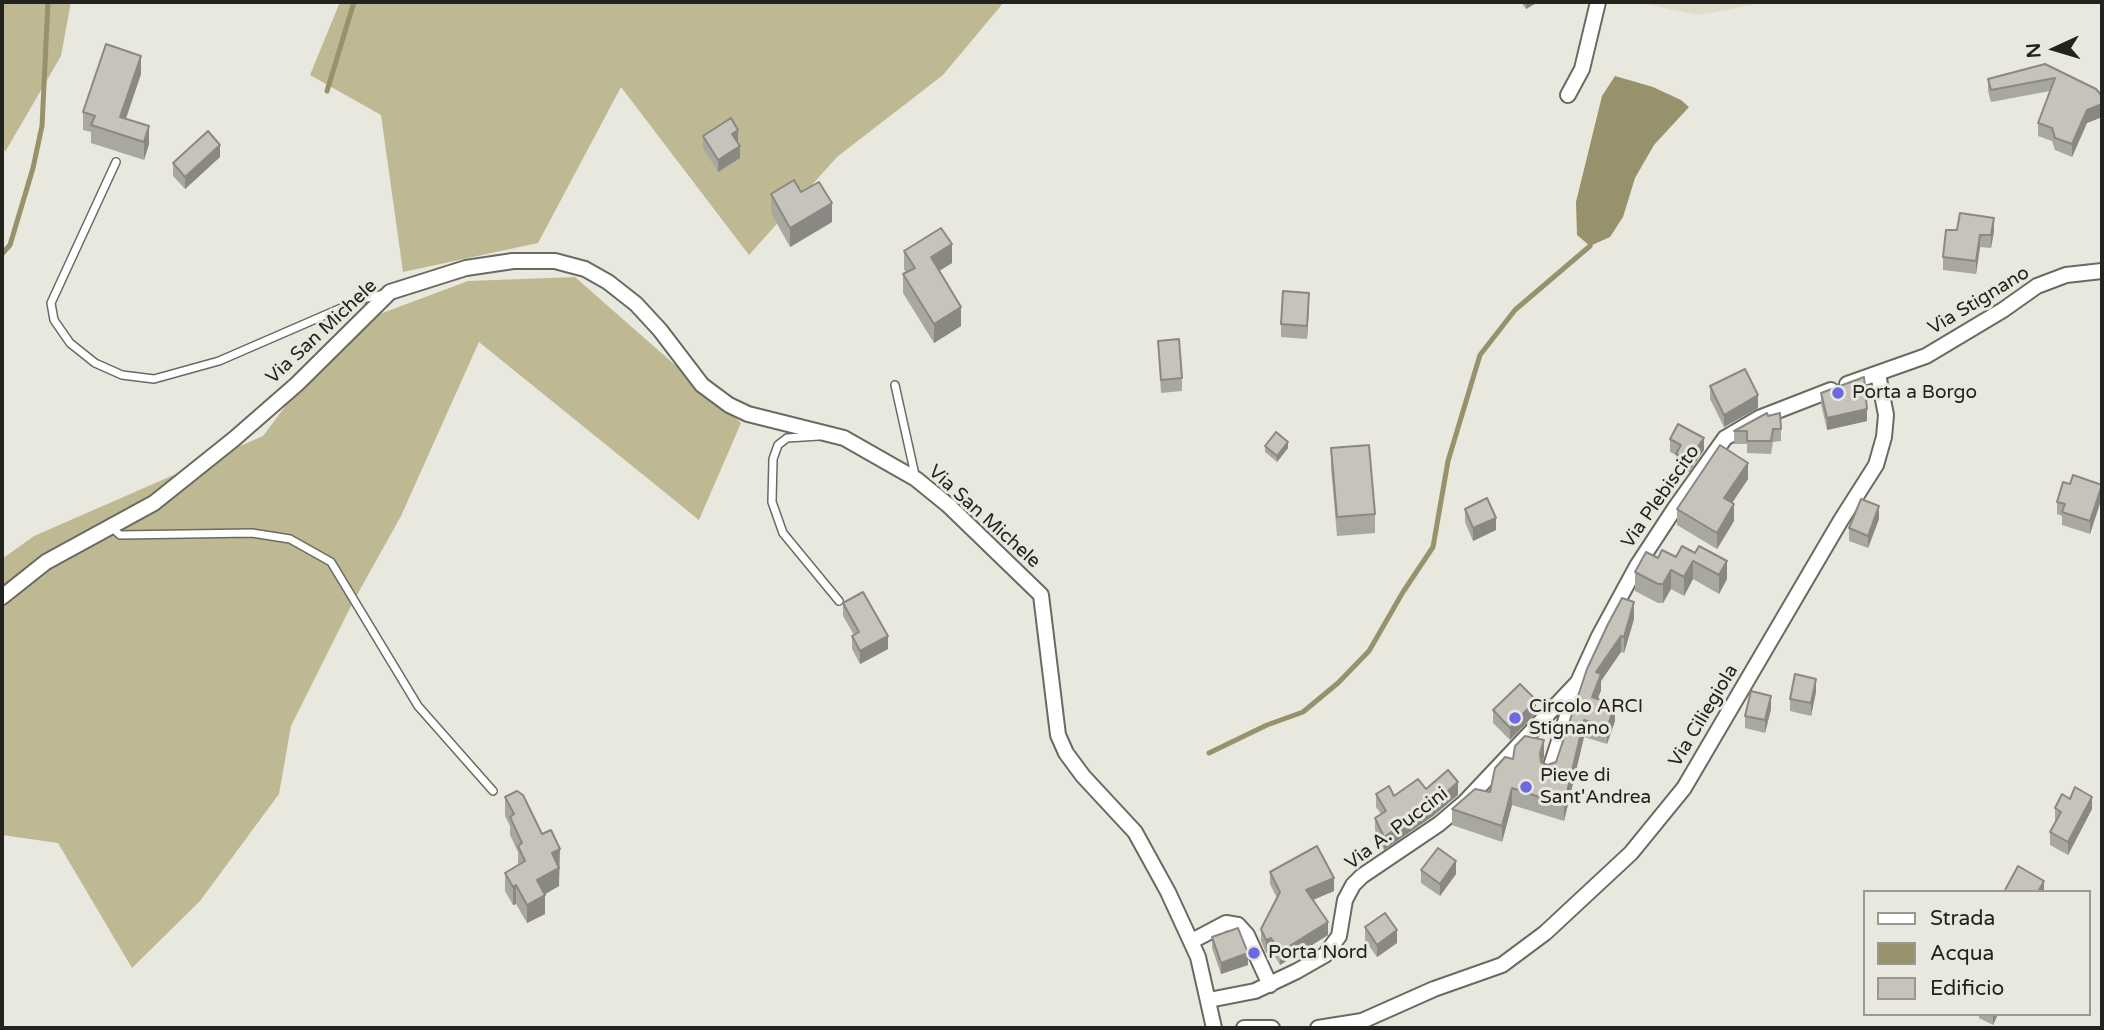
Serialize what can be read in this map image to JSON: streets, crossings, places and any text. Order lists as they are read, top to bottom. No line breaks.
{"streets":{"street":["Via Stignano","Via San Michele","Via Plebiscito","Via Ciliegiola","Via A. Puccini"]},"crossings":[["Via Stignano","Via Plebiscito"],["Via Stignano","Via Ciliegiola"],["Via San Michele","Via A. Puccini"],["Via Plebiscito","Via Ciliegiola"],["Via Plebiscito","Via A. Puccini"]],"places":["Porta a Borgo","Circolo ARCI Stignano","Pieve di Sant'Andrea","Porta Nord"],"legend":["Strada","Acqua","Edificio"],"north":"left"}
